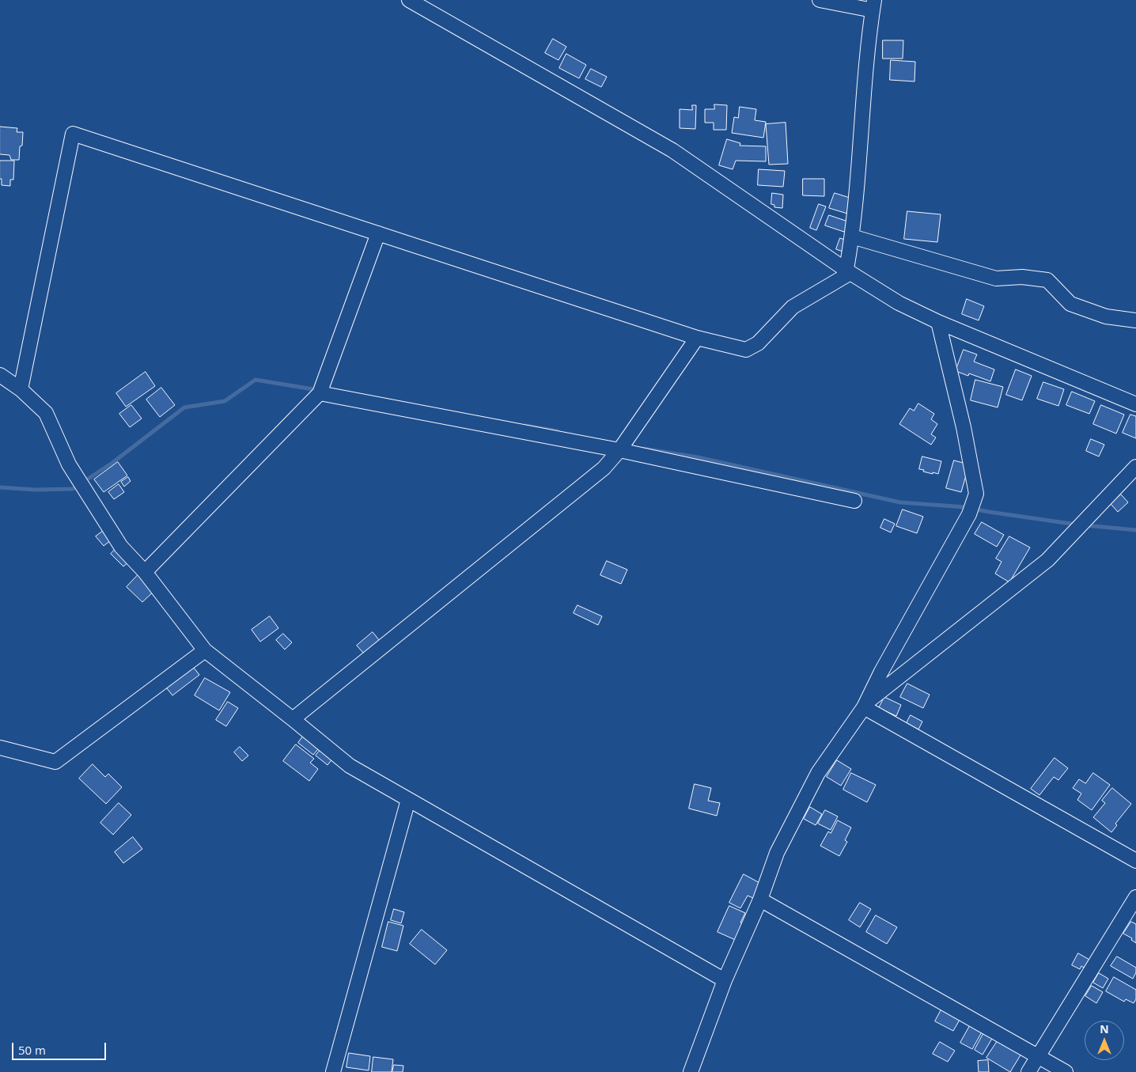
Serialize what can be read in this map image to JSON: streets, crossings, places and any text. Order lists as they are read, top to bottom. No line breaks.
{"scale_bar":"50 m","north":"top"}
